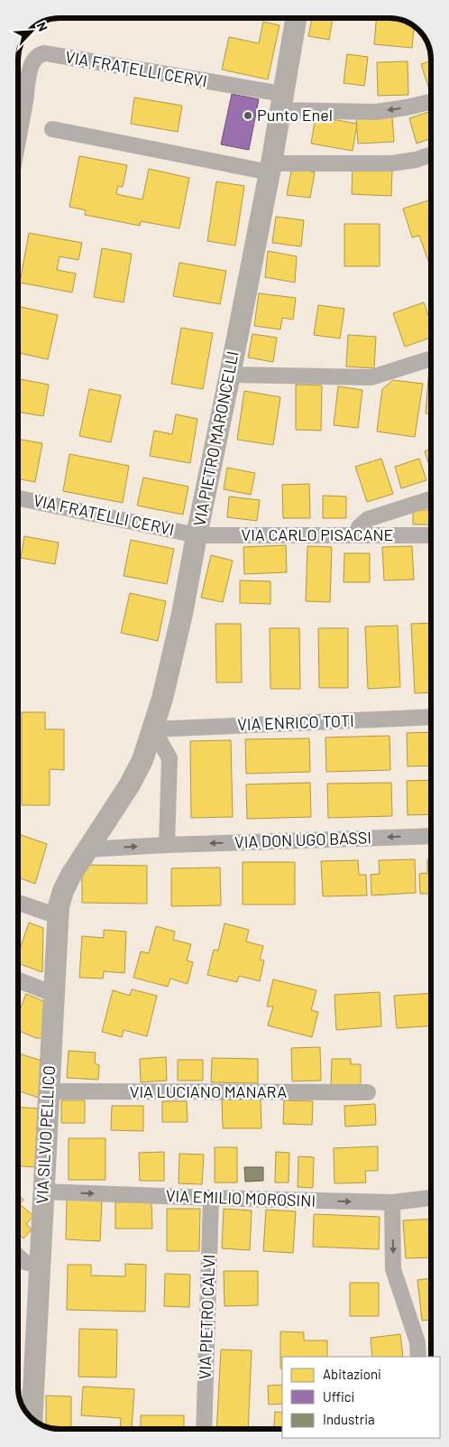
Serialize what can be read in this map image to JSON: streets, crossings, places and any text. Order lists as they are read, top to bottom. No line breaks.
{"streets":{"street":["VIA FRATELLI CERVI","VIA PIETRO MARONCELLI","VIA CARLO PISACANE","VIA ENRICO TOTI","VIA DON UGO BASSI","VIA LUCIANO MANARA","VIA SILVIO PELLICO","VIA EMILIO MOROSINI","VIA PIETRO CALVI"]},"crossings":[["VIA FRATELLI CERVI","VIA PIETRO MARONCELLI"],["VIA FRATELLI CERVI","VIA CARLO PISACANE"],["VIA PIETRO MARONCELLI","VIA CARLO PISACANE"],["VIA PIETRO MARONCELLI","VIA ENRICO TOTI"],["VIA PIETRO MARONCELLI","VIA DON UGO BASSI"],["VIA PIETRO MARONCELLI","VIA SILVIO PELLICO"],["VIA DON UGO BASSI","VIA SILVIO PELLICO"],["VIA LUCIANO MANARA","VIA SILVIO PELLICO"],["VIA SILVIO PELLICO","VIA EMILIO MOROSINI"],["VIA EMILIO MOROSINI","VIA PIETRO CALVI"]],"one_way":["VIA EMILIO MOROSINI"],"places":["Punto Enel"],"legend":["Abitazioni","Uffici","Industria"],"north":"top right"}
